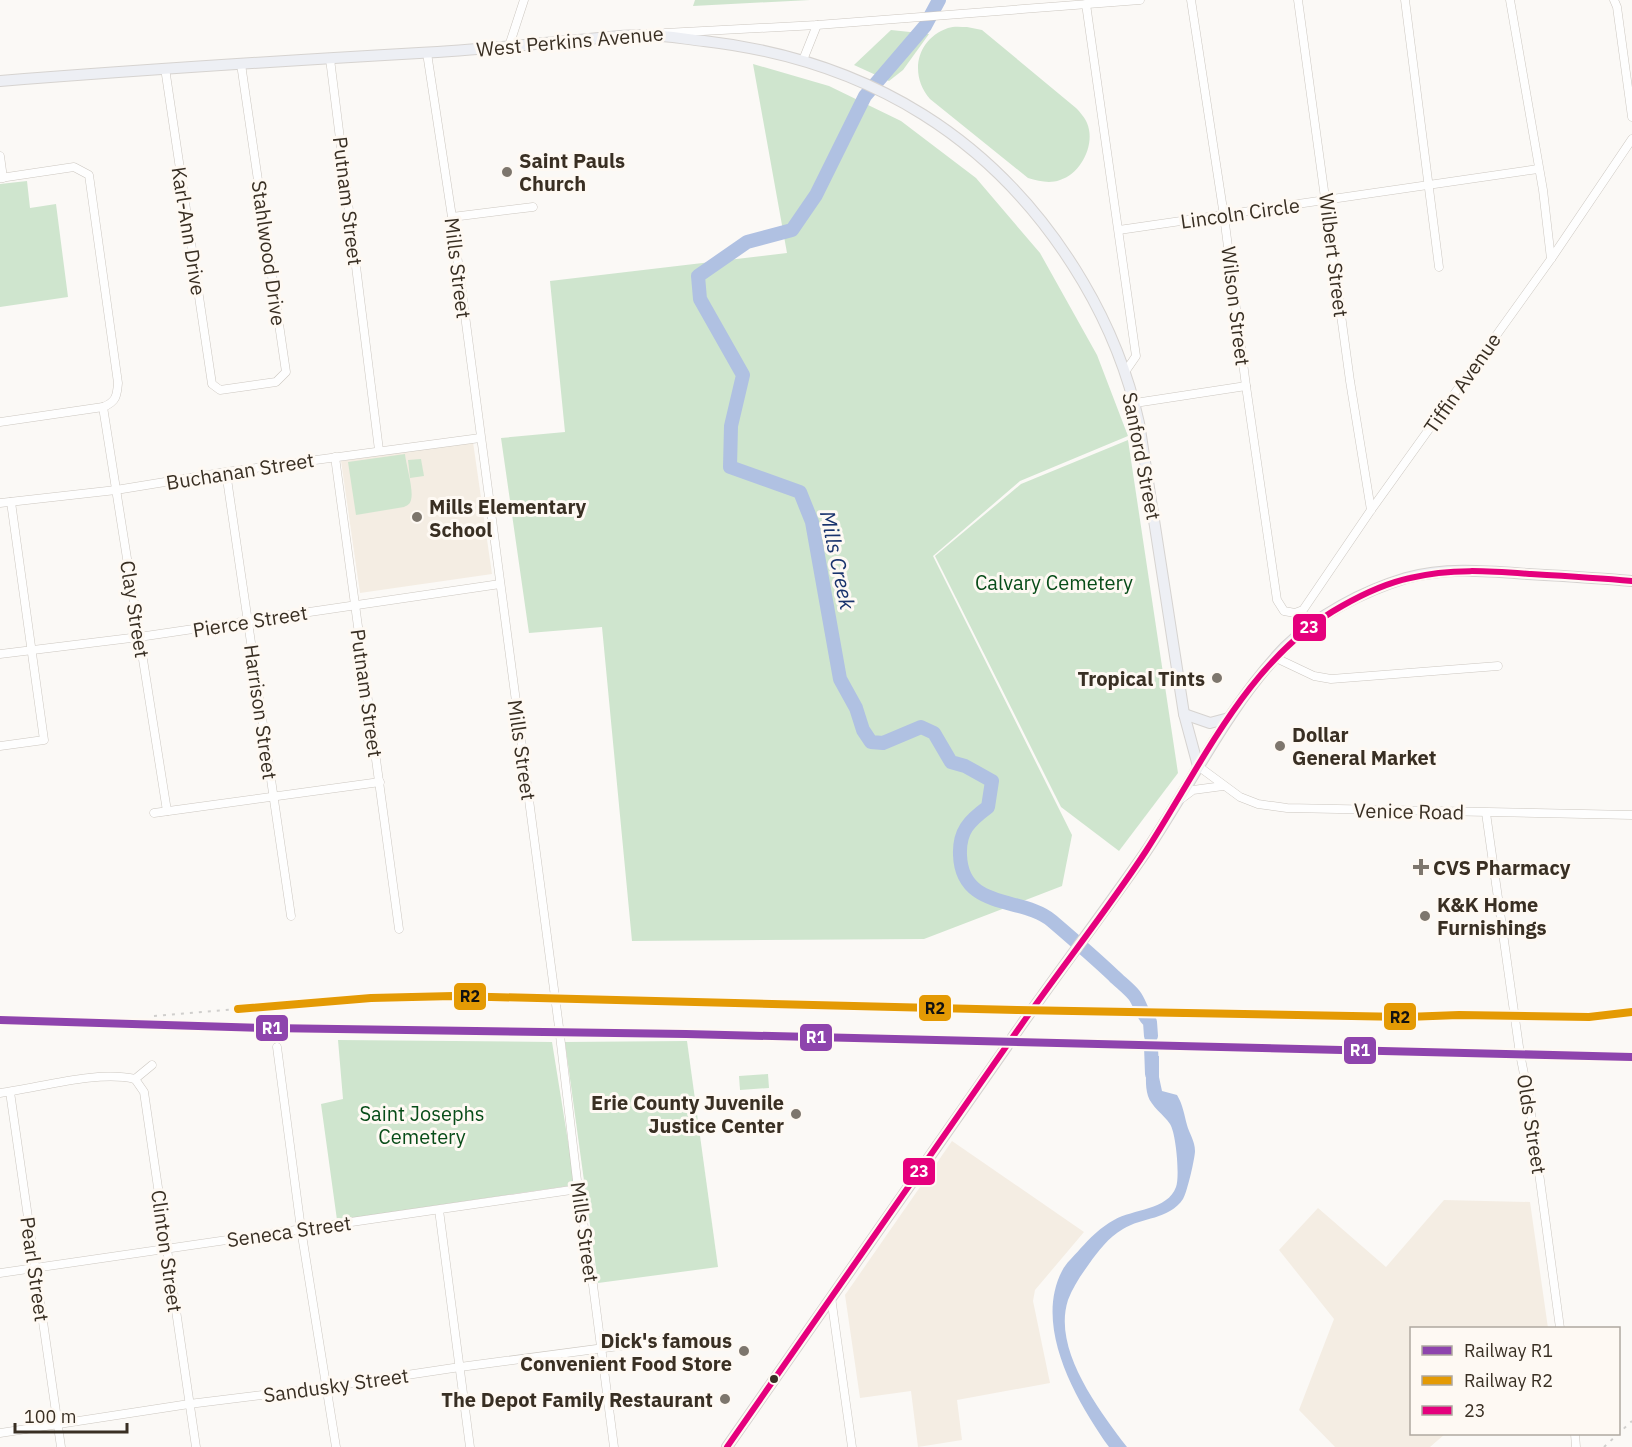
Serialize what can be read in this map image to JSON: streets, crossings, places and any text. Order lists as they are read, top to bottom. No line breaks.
{"streets":{"main road":["West Perkins Avenue","Sanford Street"],"street":["Putnam Street","Lincoln Circle","Karl-Ann Drive","Stahlwood Drive","Wilbert Street","Mills Street","Wilson Street","Tiffin Avenue","Buchanan Street","Clay Street","Pierce Street","Harrison Street","Venice Road","Olds Street","Seneca Street","Clinton Street","Pearl Street","Sandusky Street"]},"crossings":[["West Perkins Avenue","Putnam Street"],["West Perkins Avenue","Karl-Ann Drive"],["West Perkins Avenue","Stahlwood Drive"],["West Perkins Avenue","Mills Street"],["West Perkins Avenue","Sanford Street"],["Putnam Street","Buchanan Street"],["Putnam Street","Pierce Street"],["Lincoln Circle","Wilbert Street"],["Lincoln Circle","Wilson Street"],["Lincoln Circle","Sanford Street"],["Karl-Ann Drive","Stahlwood Drive"],["Wilbert Street","Tiffin Avenue"],["Mills Street","Buchanan Street"],["Mills Street","Pierce Street"],["Mills Street","Seneca Street"],["Mills Street","Sandusky Street"],["Wilson Street","Tiffin Avenue"],["Sanford Street","Venice Road"],["Buchanan Street","Clay Street"],["Buchanan Street","Harrison Street"],["Clay Street","Pierce Street"],["Pierce Street","Harrison Street"],["Venice Road","Olds Street"],["Seneca Street","Clinton Street"],["Seneca Street","Pearl Street"],["Clinton Street","Sandusky Street"],["Pearl Street","Sandusky Street"]],"water":["Mills Creek"],"parks":["Calvary Cemetery","Saint Josephs Cemetery"],"places":{"other":["Saint Pauls Church","Mills Elementary School","Tropical Tints","Dollar General Market","K&K Home Furnishings","Erie County Juvenile Justice Center","Dick's famous Convenient Food Store","The Depot Family Restaurant"],"health":["CVS Pharmacy"]},"lines":["transit line 23","rail line R2","rail line R1"],"legend":["Railway R1","Railway R2","23"],"scale_bar":"100 m"}
